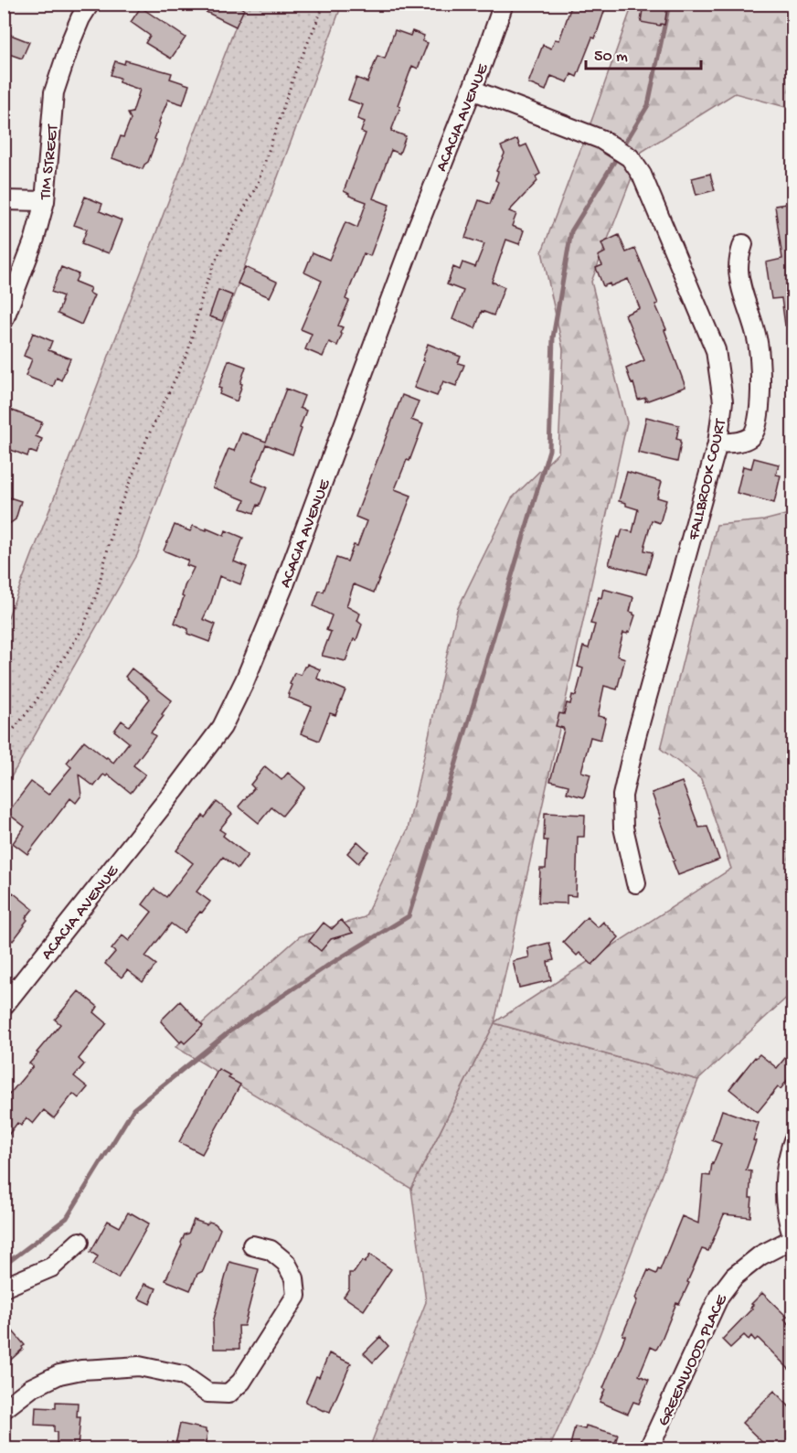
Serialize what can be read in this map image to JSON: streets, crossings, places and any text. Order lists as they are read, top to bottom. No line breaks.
{"streets":{"street":["ACACIA AVENUE","TIM STREET","FALLBROOK COURT","GREENWOOD PLACE"]},"crossings":[["ACACIA AVENUE","FALLBROOK COURT"]],"scale_bar":"50 m"}
